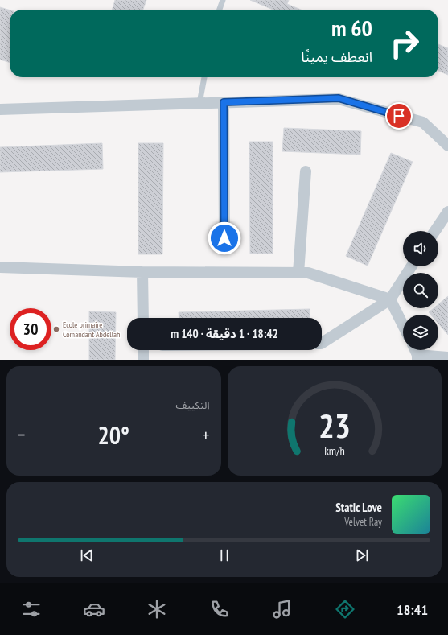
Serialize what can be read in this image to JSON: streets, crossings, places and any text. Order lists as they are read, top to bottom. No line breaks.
{"places":["Ecole primaire Comandant Abdellah"],"page":{"turn":["60 m","انعطف يمينًا"],"limit":"30","trip":"18:42 · 1 دقيقة · 140 m","tile":"التكييف","heat":["−","20°","+"],"song":["Static Love","Velvet Ray"],"tabs":"18:41","gauge":["23","km/h"]}}
